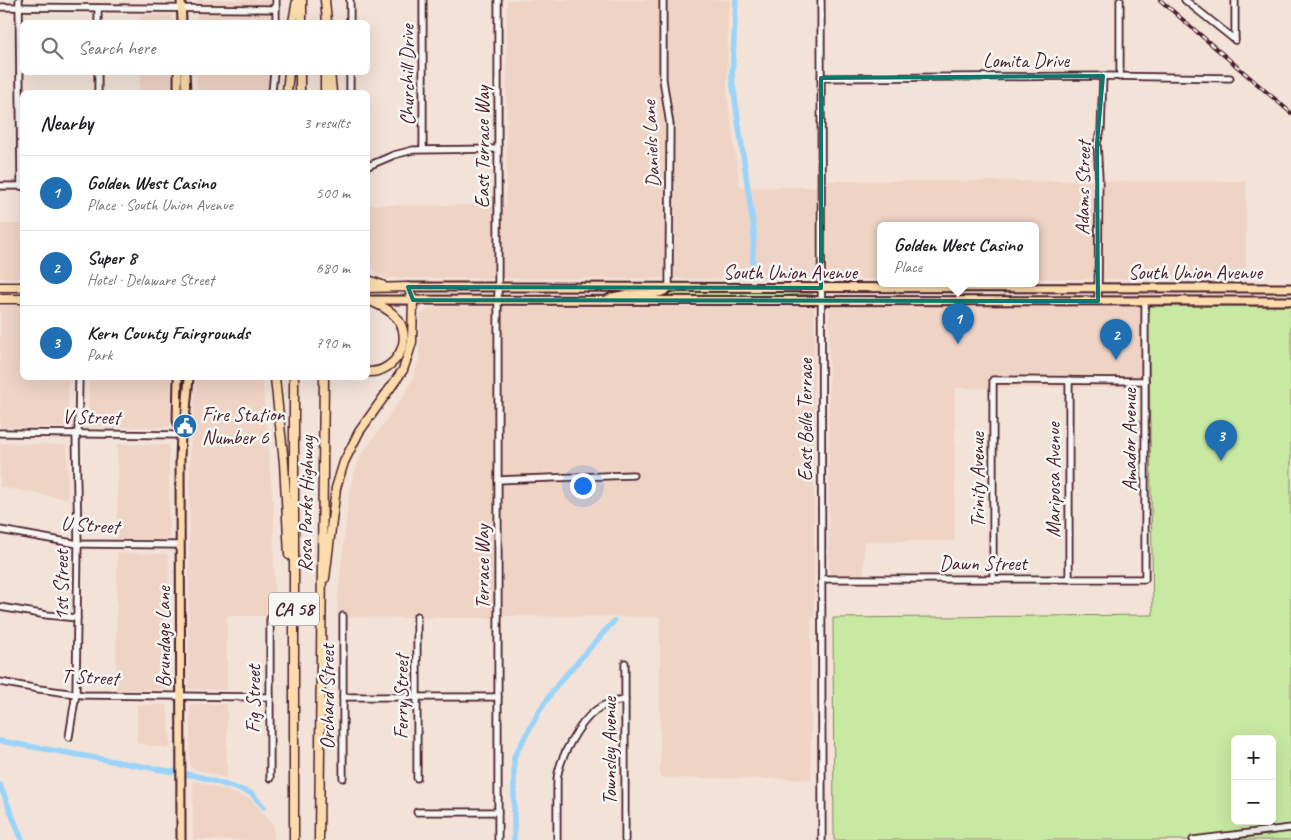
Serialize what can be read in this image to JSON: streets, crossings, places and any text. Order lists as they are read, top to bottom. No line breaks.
{"streets":{"highway":["Rosa Parks Highway","CA 58"],"main road":["South Union Avenue","Brundage Lane"],"street":["Lomita Drive","Churchill Drive","Daniels Lane","East Terrace Way","Adams Street","V Street","East Belle Terrace","Amador Avenue","Trinity Avenue","Mariposa Avenue","U Street","Dawn Street","Terrace Way","1st Street","T Street","Orchard Street","Ferry Street","Fig Street","Townsley Avenue"]},"crossings":[["Lomita Drive","Adams Street"],["Lomita Drive","East Belle Terrace"],["Daniels Lane","South Union Avenue"],["East Terrace Way","South Union Avenue"],["East Terrace Way","Terrace Way"],["Adams Street","South Union Avenue"],["South Union Avenue","East Belle Terrace"],["South Union Avenue","Amador Avenue"],["South Union Avenue","Terrace Way"],["V Street","1st Street"],["V Street","Brundage Lane"],["East Belle Terrace","Dawn Street"],["Amador Avenue","Dawn Street"],["Trinity Avenue","Mariposa Avenue"],["Trinity Avenue","Dawn Street"],["Mariposa Avenue","Dawn Street"],["U Street","1st Street"],["U Street","Brundage Lane"],["1st Street","T Street"],["Brundage Lane","T Street"],["T Street","Fig Street"]],"places":{"public building":["Fire Station Number 6"]},"page":{"search":"Search here","heading":["Nearby","3 results"],"list":[{"mark":"1","name":"Golden West Casino","note":"Place · South Union Avenue","value":"500 m"},{"mark":"2","name":"Super 8","note":"Hotel · Delaware Street","value":"680 m"},{"mark":"3","name":"Kern County Fairgrounds","note":"Park","value":"790 m"}],"popup":["Golden West Casino","Place"],"pins":["1","2","3"],"map_buttons":["+","−"]}}
